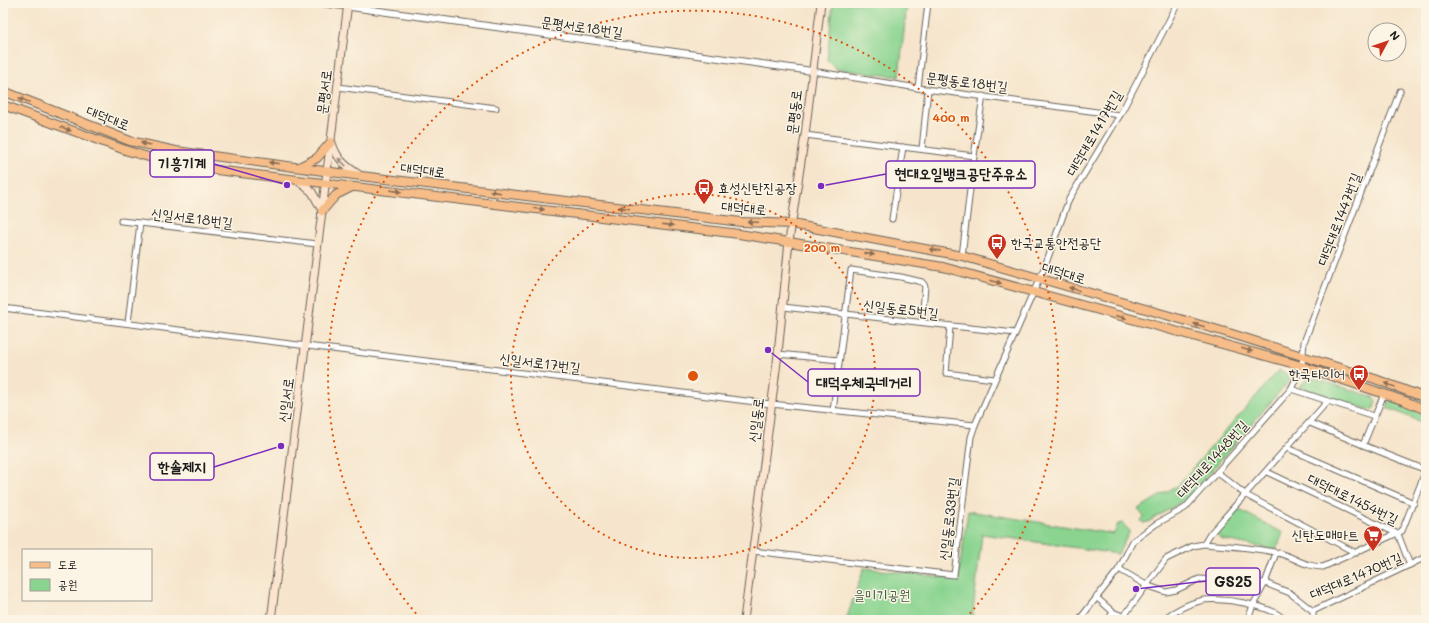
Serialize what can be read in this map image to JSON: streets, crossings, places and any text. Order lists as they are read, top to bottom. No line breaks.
{"streets":{"main road":["문평서로","문평동로","대덕대로","신일서로","신일동로"],"street":["문평서로18번길","문평동로18번길","대덕대로1417번길","신일서로18번길","대덕대로1447번길","신일동로5번길","신일서로17번길","대덕대로1448번길","대덕대로1454번길","신일동로33번길","대덕대로1470번길"]},"crossings":[["문평서로18번길","문평동로18번길"],["문평서로18번길","문평서로"],["문평서로18번길","문평동로"],["문평동로18번길","문평동로"],["문평동로18번길","대덕대로1417번길"],["문평서로","대덕대로"],["문평서로","신일서로"],["문평동로","대덕대로"],["문평동로","신일동로"],["대덕대로","대덕대로1417번길"],["대덕대로","대덕대로1447번길"],["대덕대로","신일서로"],["대덕대로","신일동로"],["대덕대로","대덕대로1448번길"],["대덕대로","신일동로33번길"],["대덕대로1417번길","신일동로33번길"],["신일서로18번길","신일서로"],["대덕대로1447번길","대덕대로1448번길"],["신일동로5번길","신일동로"],["신일동로5번길","신일동로33번길"],["신일서로17번길","신일서로"],["신일서로17번길","신일동로"],["신일서로17번길","신일동로33번길"],["신일동로","신일동로33번길"],["대덕대로1448번길","대덕대로1470번길"],["대덕대로1454번길","대덕대로1470번길"]],"parks":["을미기공원"],"places":{"other":["기흥기계","현대오일뱅크공단주유소","대덕우체국네거리","한솔제지","GS25"],"bus stop":["효성신탄진공장","한국교통안전공단","한국타이어"],"supermarket":["신탄도매마트"]},"legend":["도로","공원"],"north":"top right","rings":["400 m","200 m"]}
